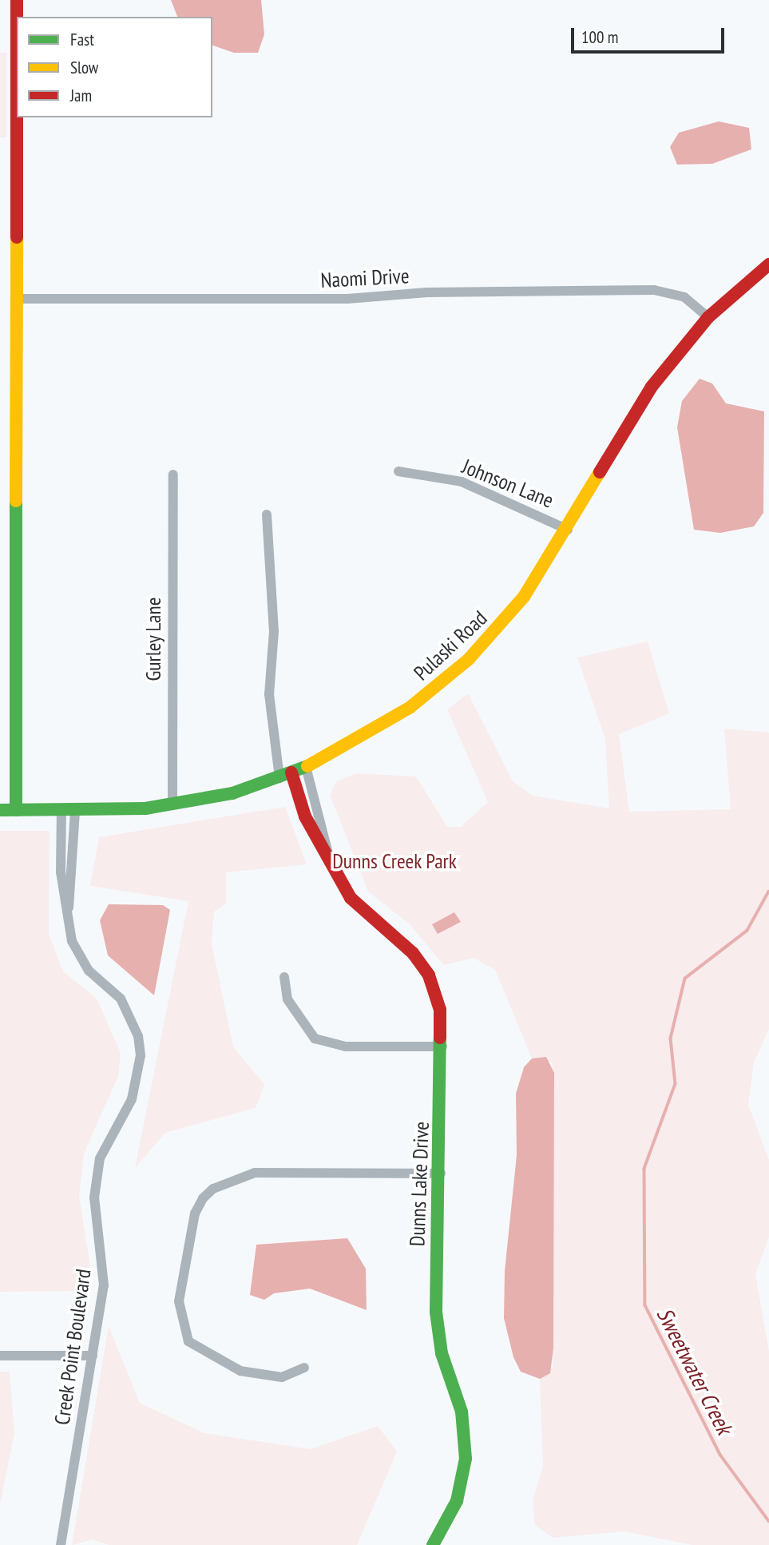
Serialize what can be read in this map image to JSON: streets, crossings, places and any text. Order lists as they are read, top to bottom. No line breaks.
{"streets":{"street":["Naomi Drive","Johnson Lane","Gurley Lane","Pulaski Road","Dunns Lake Drive","Creek Point Boulevard"]},"crossings":[["Naomi Drive","Pulaski Road"],["Johnson Lane","Pulaski Road"],["Gurley Lane","Pulaski Road"],["Pulaski Road","Dunns Lake Drive"],["Pulaski Road","Creek Point Boulevard"]],"water":["Sweetwater Creek"],"parks":["Dunns Creek Park"],"legend":["Fast","Slow","Jam"],"scale_bar":"100 m"}
